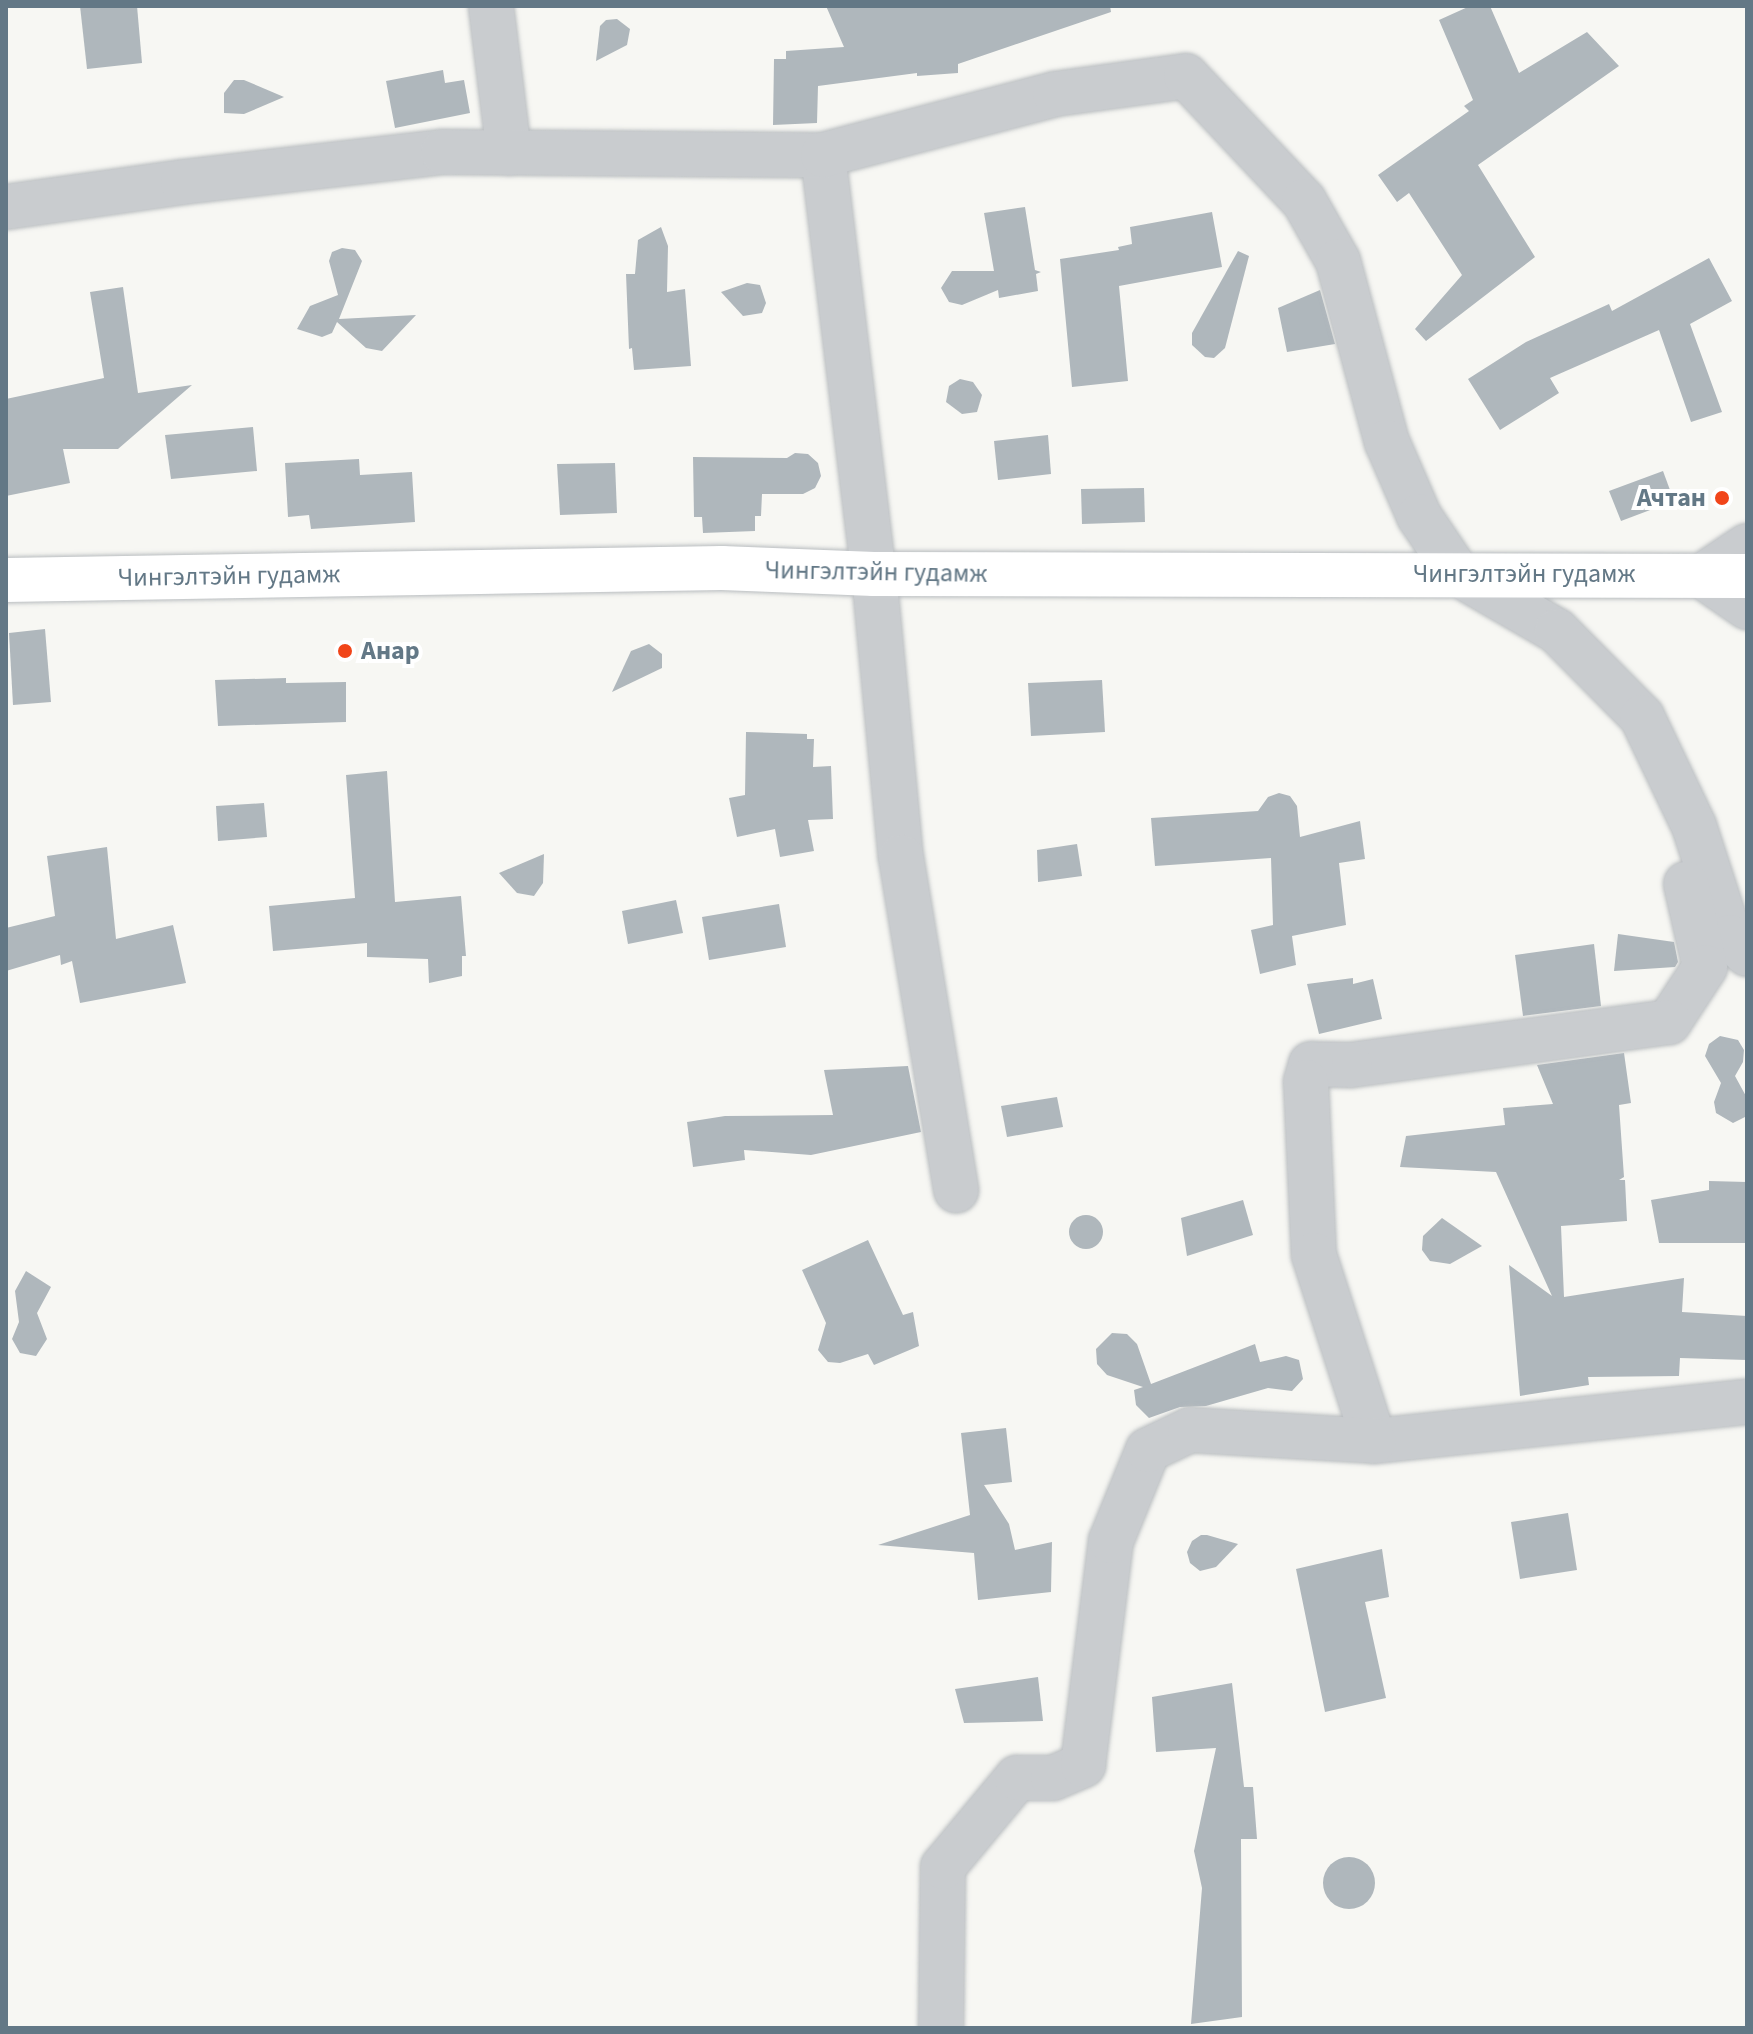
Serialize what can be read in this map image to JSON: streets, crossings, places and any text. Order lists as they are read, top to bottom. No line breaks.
{"streets":{"main road":["Чингэлтэйн гудамж"]},"places":["Ачтан","Анар"]}
